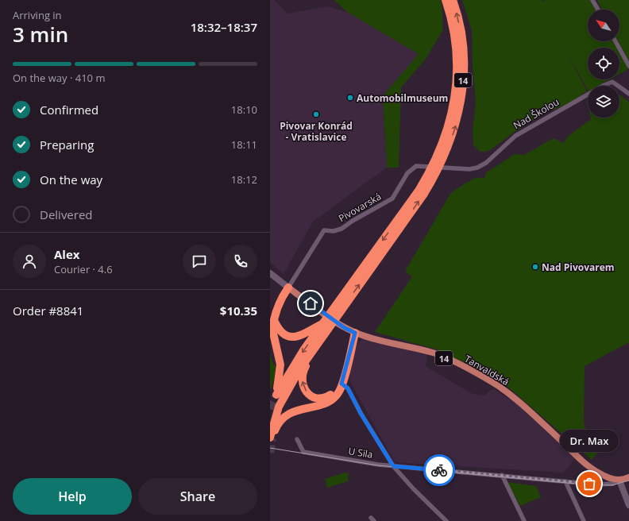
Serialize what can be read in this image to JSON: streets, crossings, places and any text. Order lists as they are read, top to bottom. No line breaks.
{"streets":{"highway":["14"],"main road":["Tanvaldská"],"street":["Nad Školou","Pivovarská","U Sila"]},"crossings":[["Nad Školou","Pivovarská"],["Pivovarská","Tanvaldská"],["Tanvaldská","U Sila"]],"places":["Automobilmuseum","Pivovar Konrád - Vratislavice","Nad Pivovarem","Dr. Max"],"north":"top left","page":{"heading":["3 min","Arriving in","18:32–18:37"],"panel":["Alex","Courier · 4.6","Order #8841","$10.35"],"bar":"On the way · 410 m","list":[["Confirmed","18:10"],["Preparing","18:11"],["On the way","18:12"],"Delivered"],"bubble":"Dr. Max","buttons":["Help","Share"]}}
